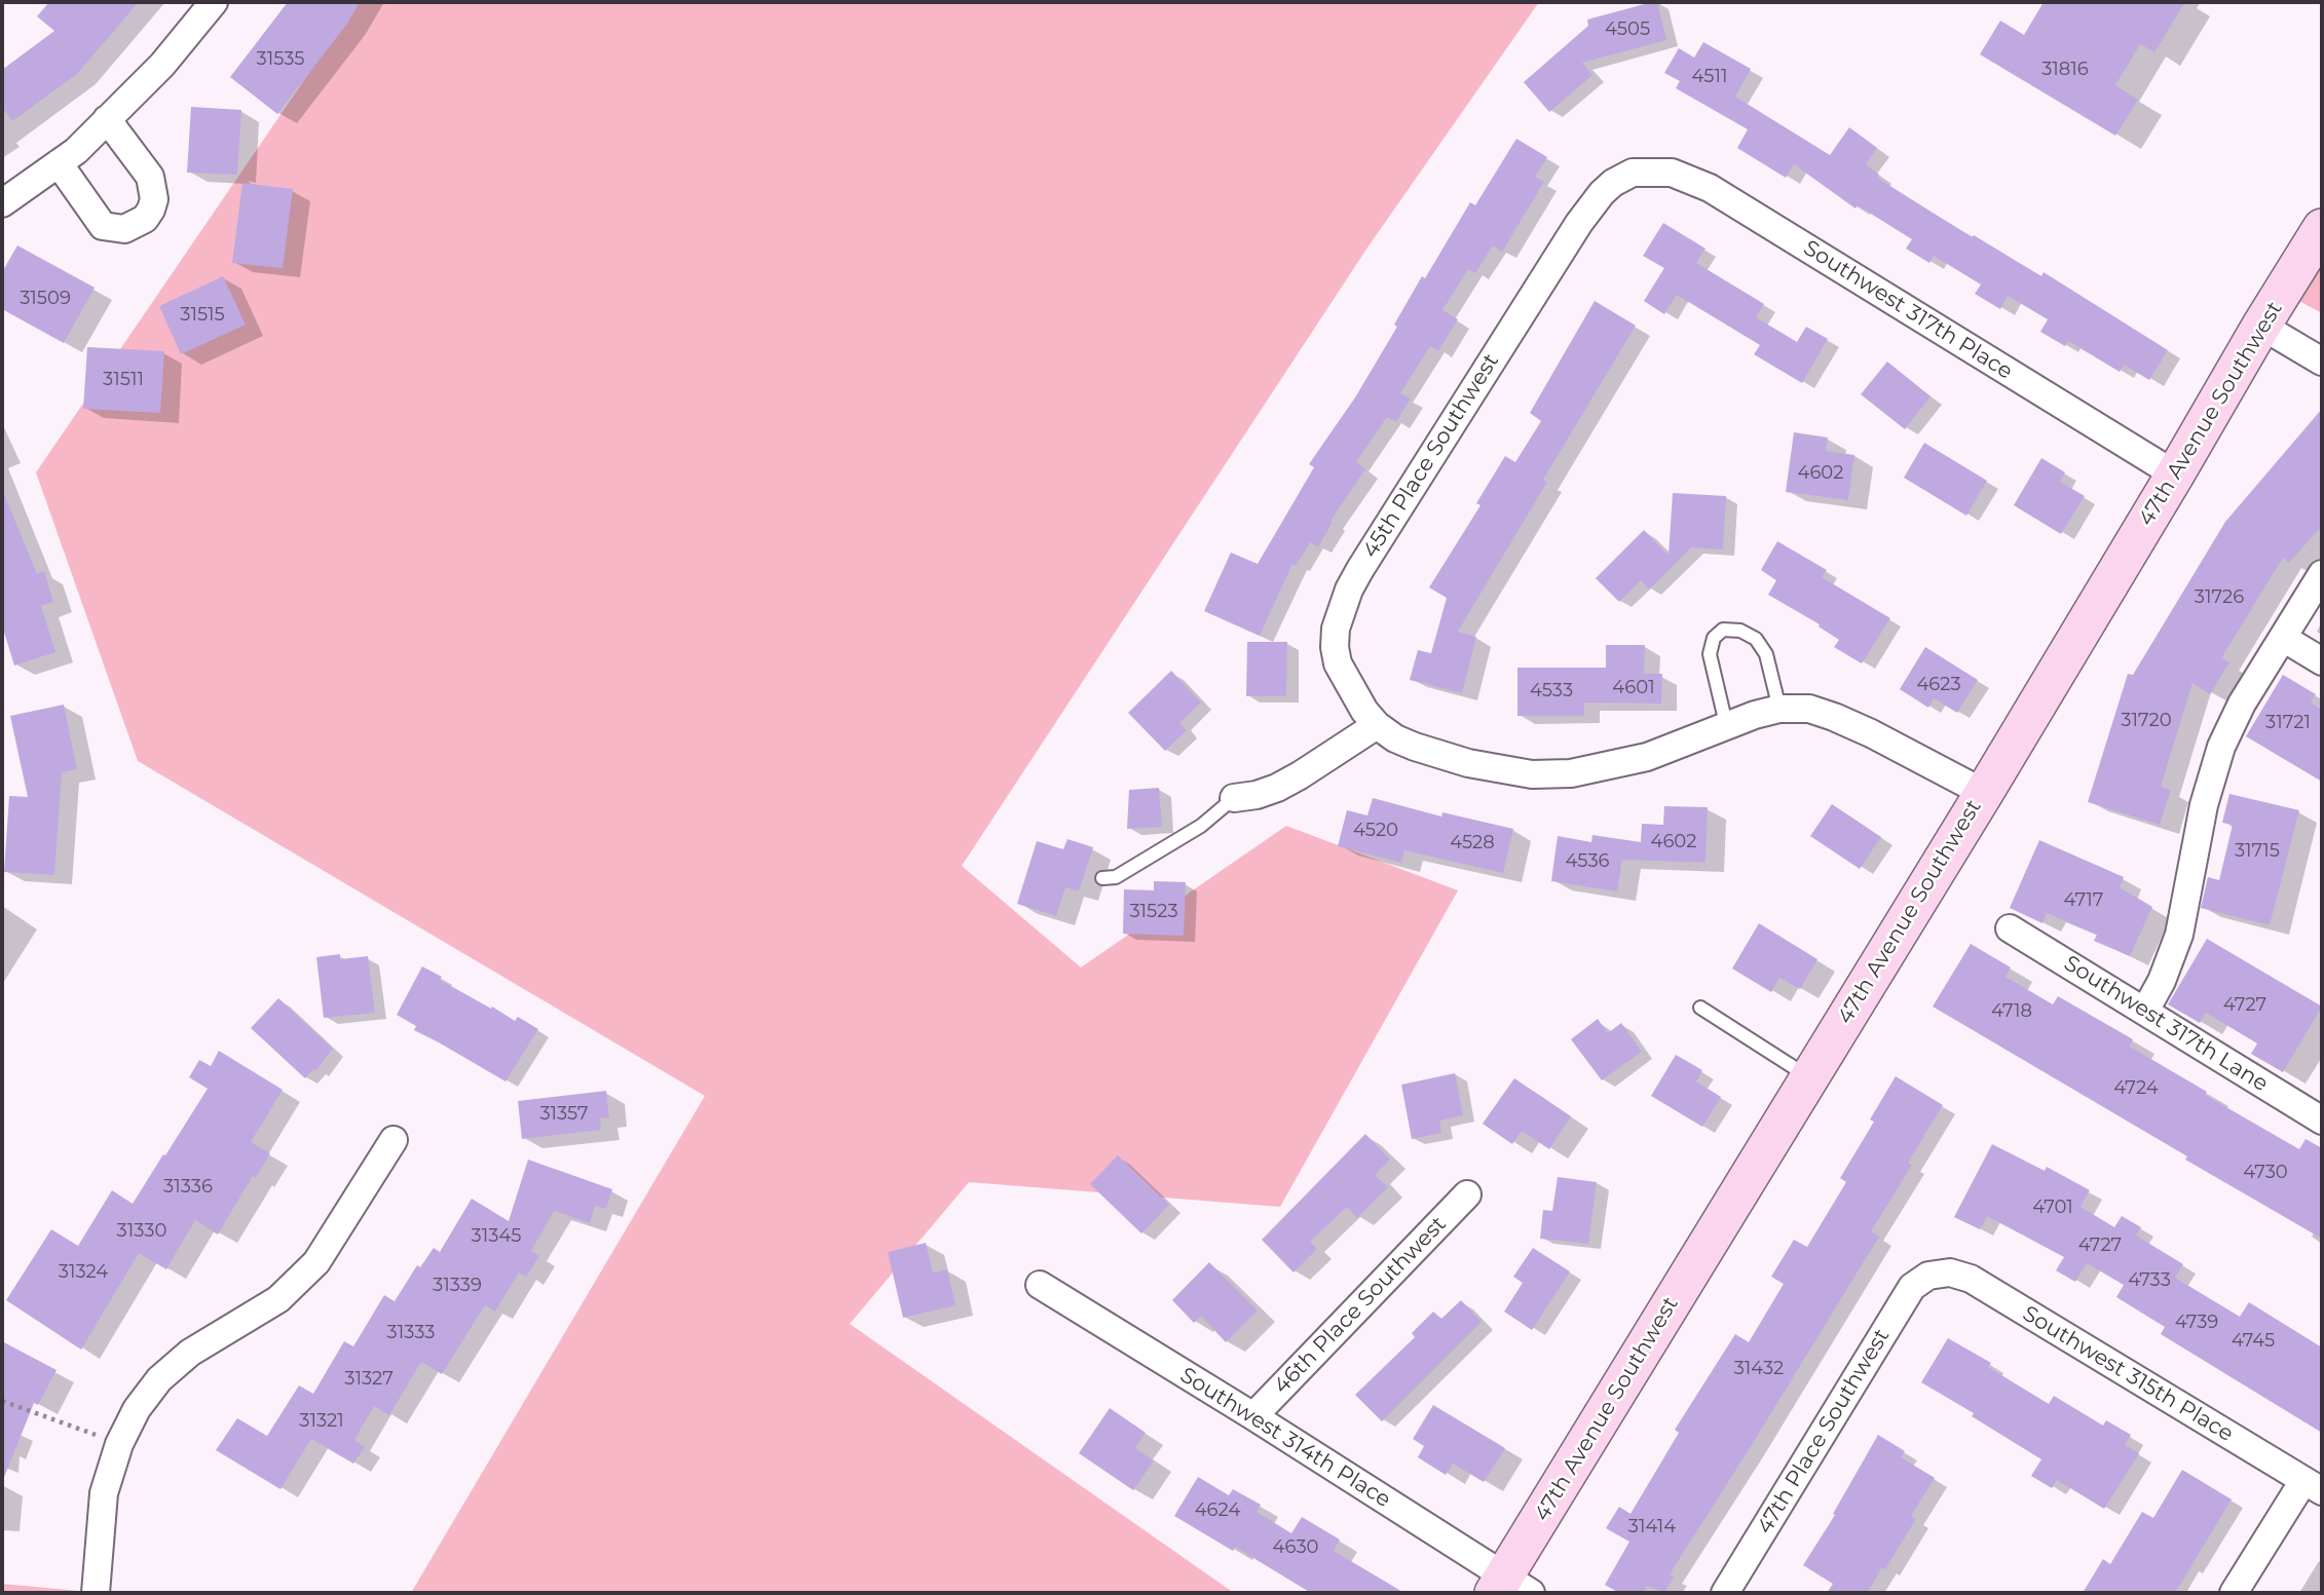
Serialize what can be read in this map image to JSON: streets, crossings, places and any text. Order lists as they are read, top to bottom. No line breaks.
{"streets":{"main road":["47th Avenue Southwest"],"street":["Southwest 317th Place","45th Place Southwest","Southwest 317th Lane","46th Place Southwest","Southwest 315th Place","47th Place Southwest","Southwest 314th Place"]},"crossings":[["Southwest 317th Place","47th Avenue Southwest"],["Southwest 317th Place","45th Place Southwest"],["47th Avenue Southwest","45th Place Southwest"],["47th Avenue Southwest","Southwest 314th Place"],["46th Place Southwest","Southwest 314th Place"],["Southwest 315th Place","47th Place Southwest"]],"house_numbers":["4505","31535","31816","4511","31509","31515","31511","4602","31726","4623","4601","4533","31720","31721","4520","4602","4528","31715","4536","4717","31523","4727","4718","4724","31357","4730","31336","4701","31330","31345","4727","31324","4733","31339","4739","31333","4745","31432","31327","31321","4624","31414","4630"]}
